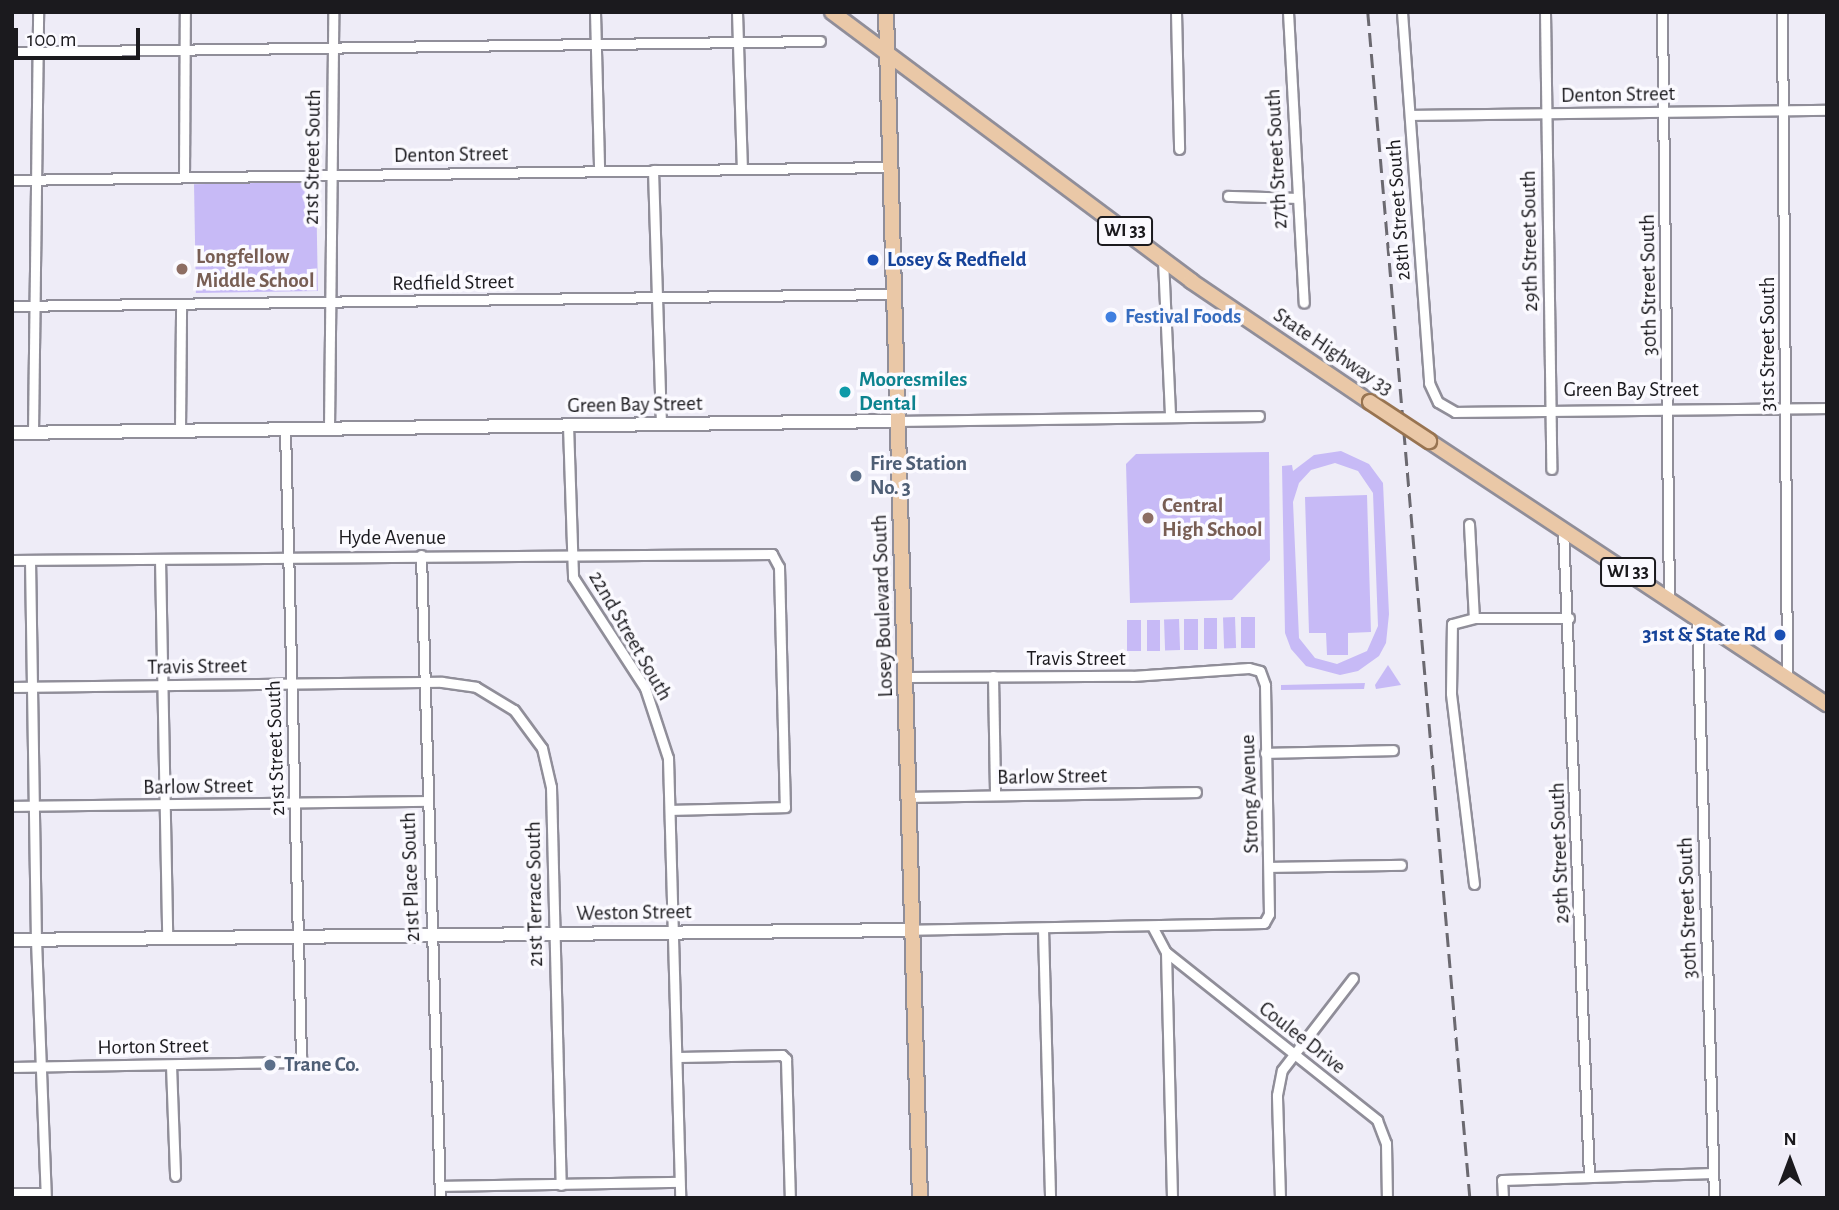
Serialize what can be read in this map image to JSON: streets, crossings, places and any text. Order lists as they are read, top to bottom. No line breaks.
{"streets":{"main road":["WI 33","State Highway 33","Losey Boulevard South"],"street":["Denton Street","21st Street South","27th Street South","28th Street South","29th Street South","Redfield Street","30th Street South","31st Street South","Green Bay Street","Hyde Avenue","22nd Street South","Travis Street","Barlow Street","Strong Avenue","21st Place South","21st Terrace South","Weston Street","Coulee Drive","Horton Street"]},"crossings":[["Denton Street","21st Street South"],["Denton Street","28th Street South"],["Denton Street","29th Street South"],["Denton Street","30th Street South"],["Denton Street","31st Street South"],["Denton Street","Losey Boulevard South"],["21st Street South","Redfield Street"],["21st Street South","Green Bay Street"],["21st Street South","Hyde Avenue"],["21st Street South","Travis Street"],["21st Street South","Barlow Street"],["21st Street South","Weston Street"],["21st Street South","Horton Street"],["28th Street South","Green Bay Street"],["29th Street South","State Highway 33"],["29th Street South","Green Bay Street"],["Redfield Street","Losey Boulevard South"],["30th Street South","State Highway 33"],["30th Street South","Green Bay Street"],["31st Street South","State Highway 33"],["31st Street South","Green Bay Street"],["State Highway 33","Losey Boulevard South"],["Green Bay Street","Losey Boulevard South"],["Green Bay Street","22nd Street South"],["Hyde Avenue","22nd Street South"],["Hyde Avenue","21st Place South"],["Losey Boulevard South","Travis Street"],["Losey Boulevard South","Barlow Street"],["Losey Boulevard South","Weston Street"],["22nd Street South","Weston Street"],["Travis Street","Strong Avenue"],["Travis Street","21st Place South"],["Travis Street","21st Terrace South"],["Barlow Street","21st Place South"],["Strong Avenue","Weston Street"],["21st Place South","21st Terrace South"],["21st Place South","Weston Street"],["21st Terrace South","Weston Street"],["Weston Street","Coulee Drive"]],"places":["Losey & Redfield","Longfellow Middle School","Festival Foods","Mooresmiles Dental","Fire Station No. 3","Central High School","31st & State Rd","Trane Co."],"scale_bar":"100 m","north":"top"}
